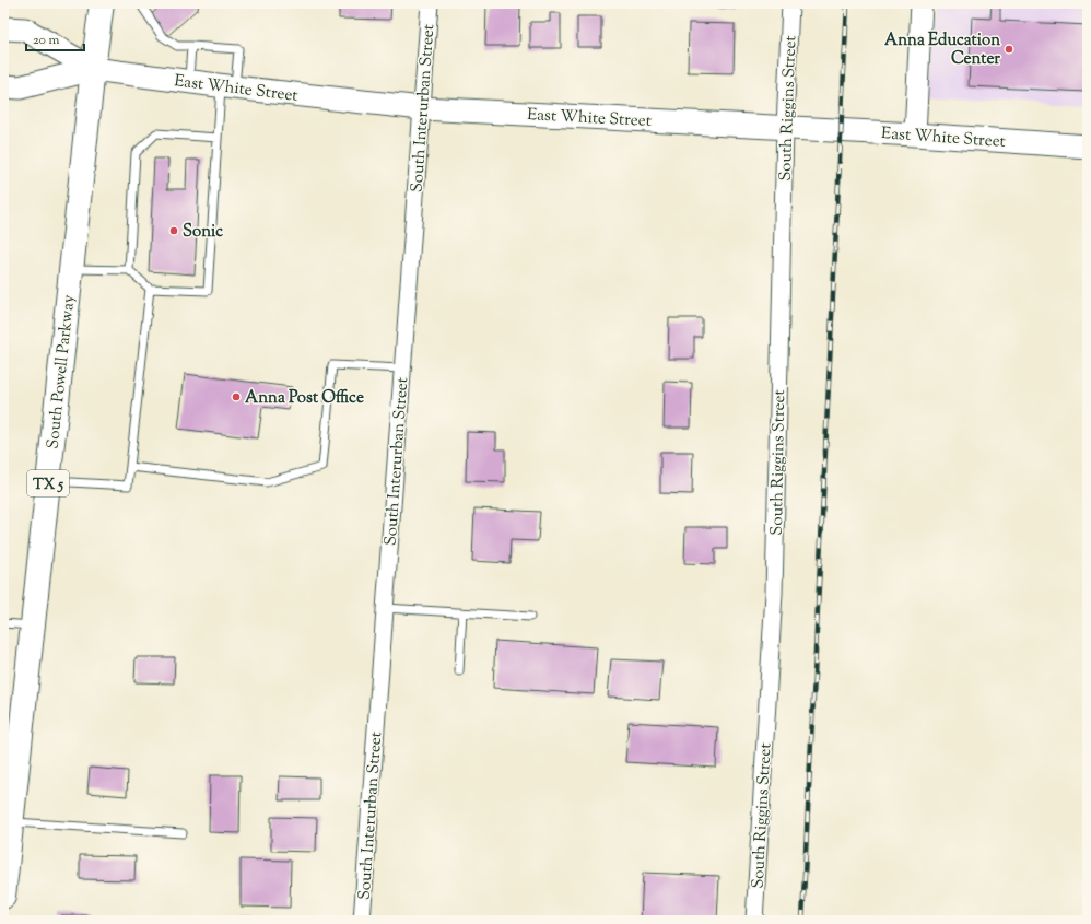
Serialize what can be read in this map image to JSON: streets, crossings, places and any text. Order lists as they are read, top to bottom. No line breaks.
{"streets":{"main road":["East White Street","South Powell Parkway","TX 5"],"street":["South Interurban Street","South Riggins Street"]},"crossings":[["East White Street","South Interurban Street"],["East White Street","South Riggins Street"],["East White Street","South Powell Parkway"]],"places":["Anna Education Center","Sonic","Anna Post Office"],"scale_bar":"20 m"}
